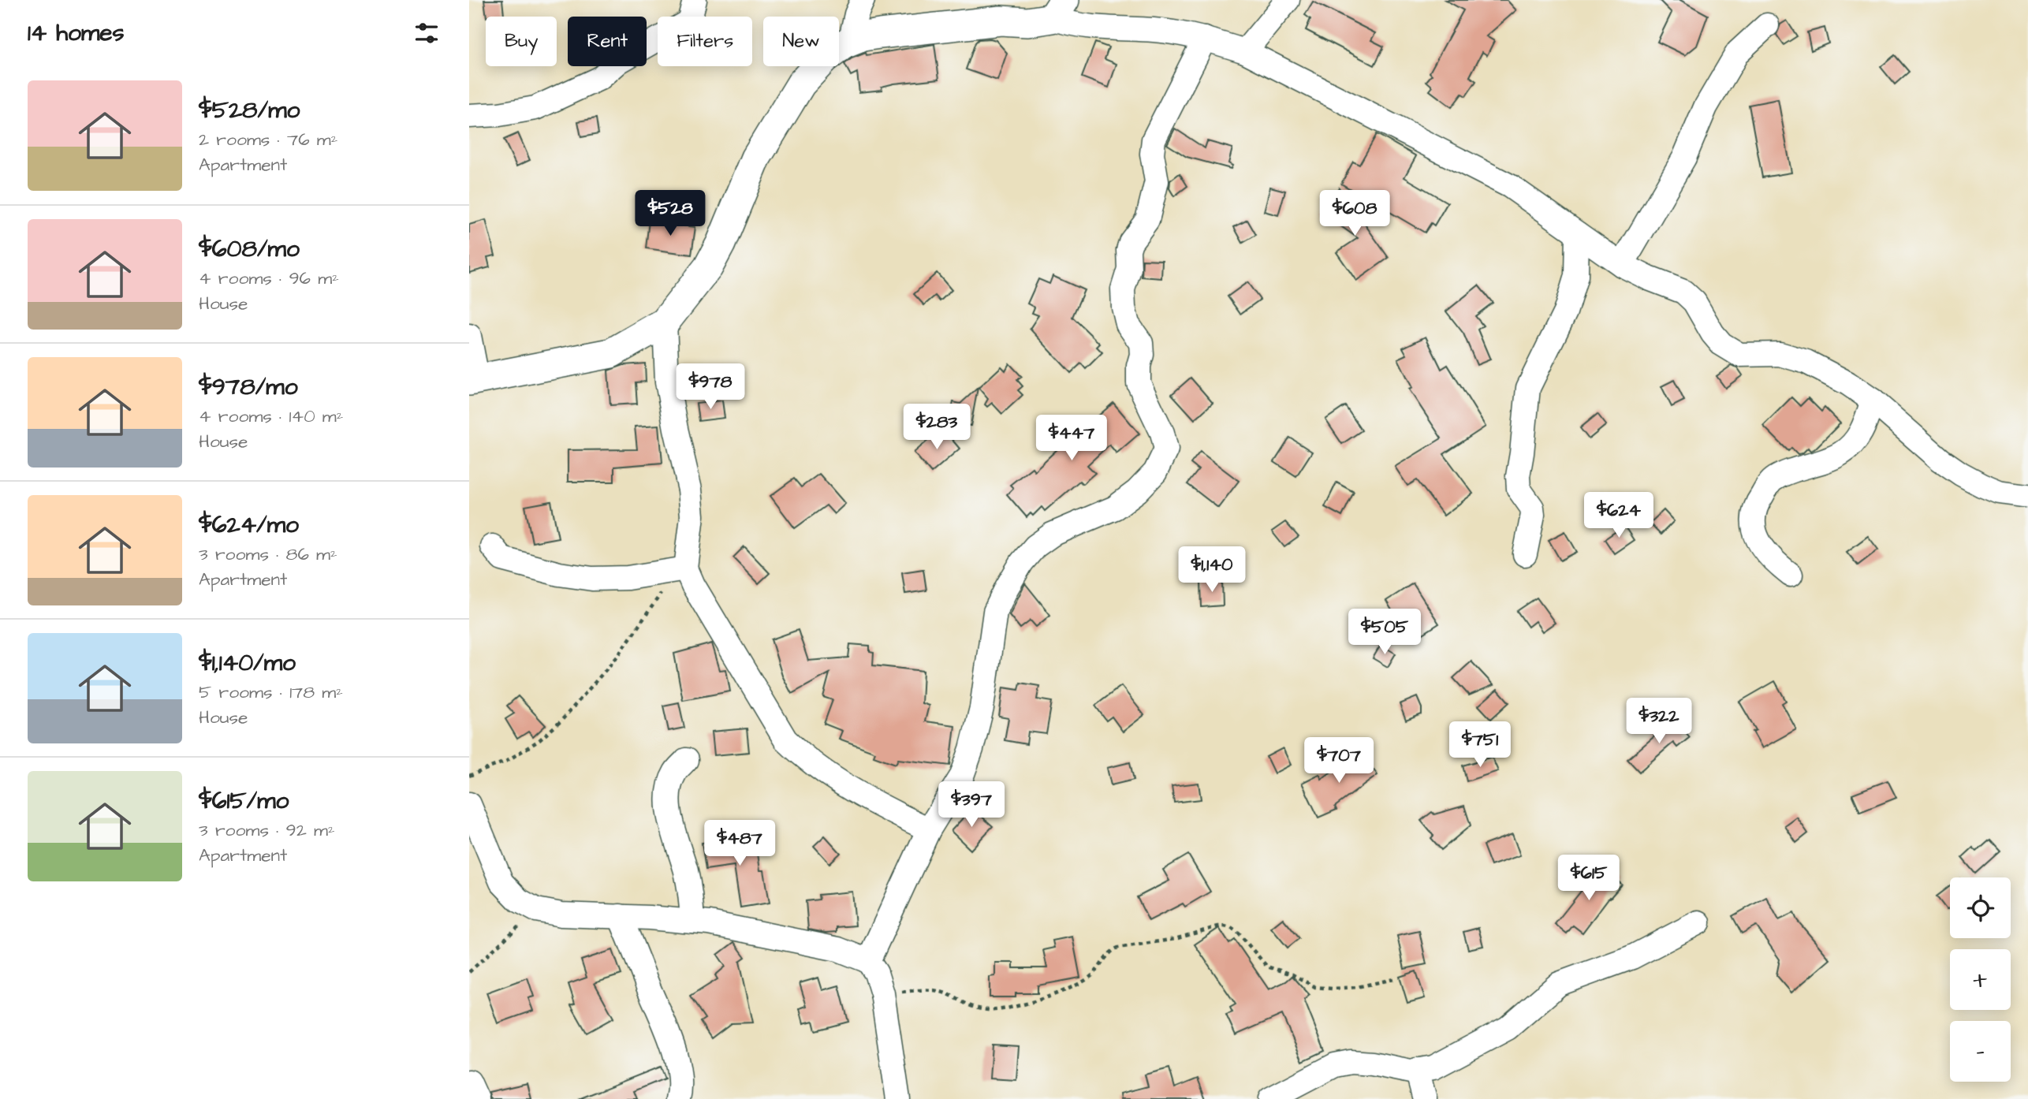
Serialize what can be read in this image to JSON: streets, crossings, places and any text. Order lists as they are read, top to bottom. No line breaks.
{"page":{"heading":"14 homes","chip":["Buy","Rent","Filters","New"],"list":[{"name":"$528/mo","note":"2 rooms · 76 m² · Apartment"},{"name":"$608/mo","note":"4 rooms · 96 m² · House"},{"name":"$978/mo","note":"4 rooms · 140 m² · House"},{"name":"$624/mo","note":"3 rooms · 86 m² · Apartment"},{"name":"$1,140/mo","note":"5 rooms · 178 m² · House"},{"name":"$615/mo","note":"3 rooms · 92 m² · Apartment"}],"price":["$528","$608","$978","$283","$447","$624","$1,140","$505","$322","$751","$707","$397","$487","$615"],"map_buttons":["+","−"]}}
